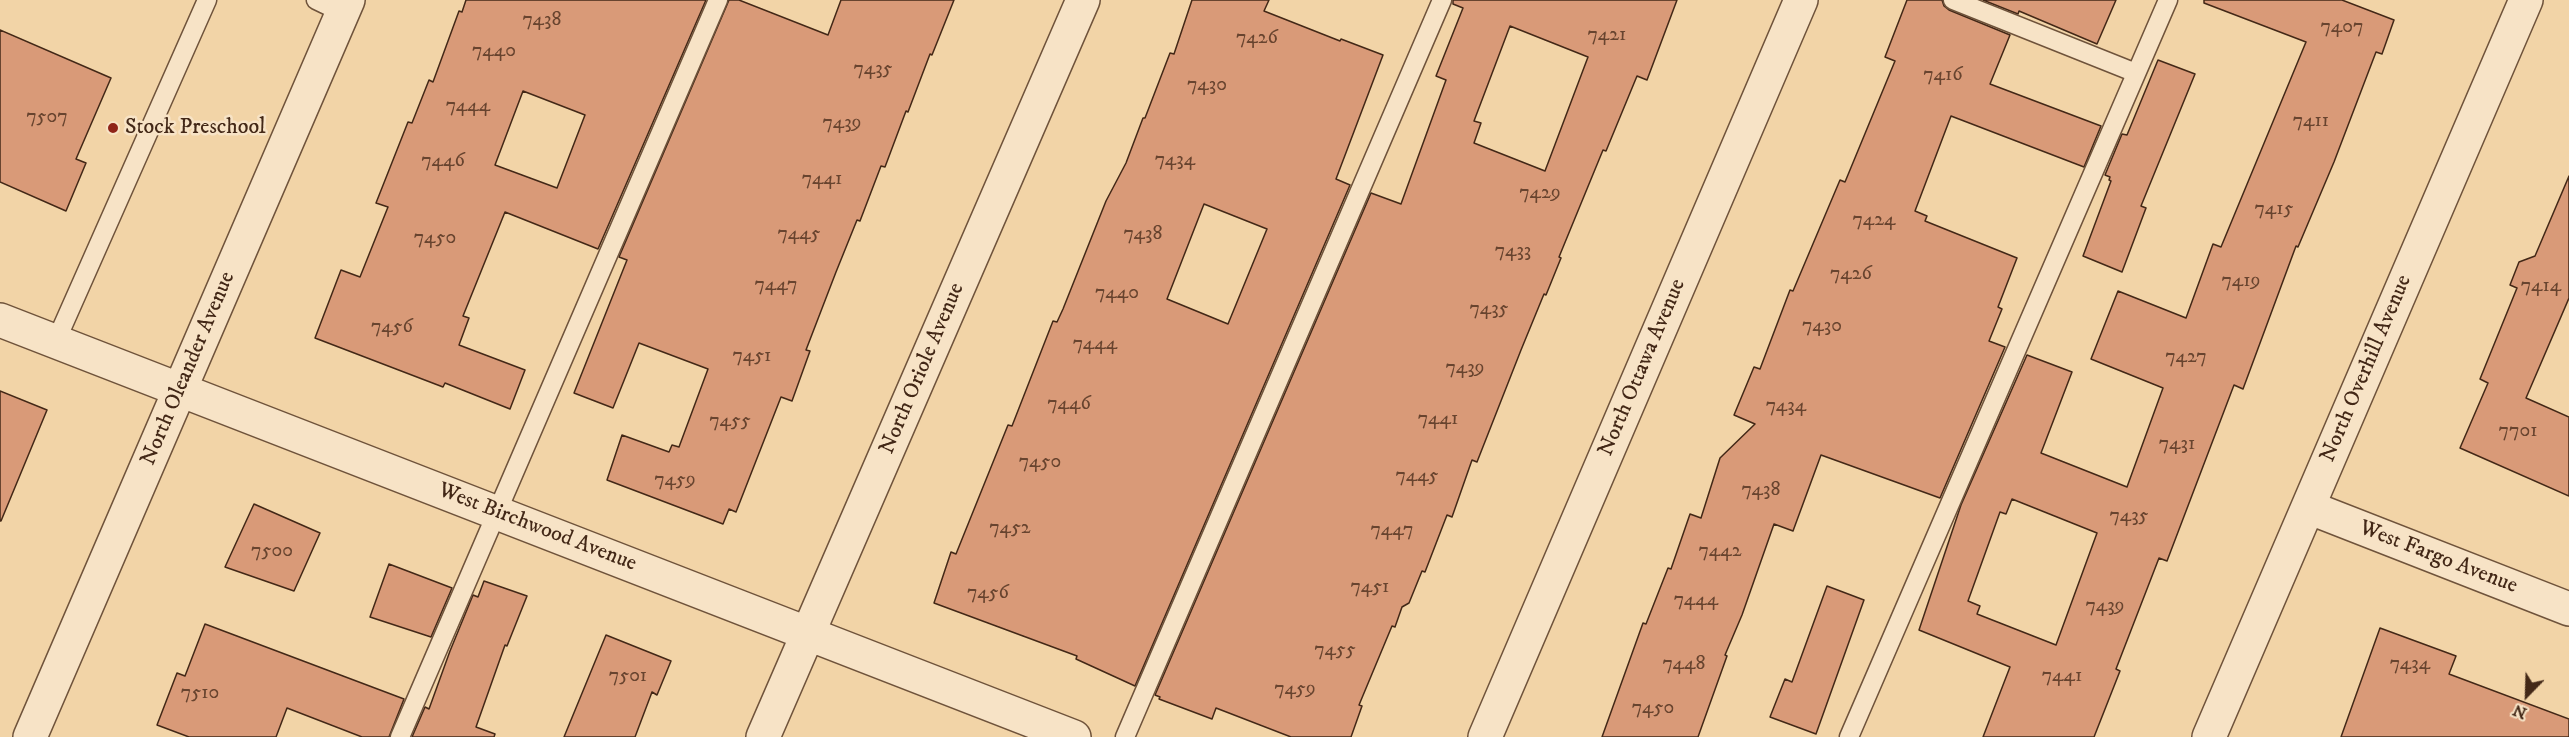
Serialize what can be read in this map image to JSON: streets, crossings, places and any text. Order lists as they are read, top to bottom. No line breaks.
{"streets":{"street":["North Ottawa Avenue","North Oleander Avenue","North Oriole Avenue","North Overhill Avenue","West Birchwood Avenue","West Fargo Avenue"]},"crossings":[["North Oleander Avenue","West Birchwood Avenue"],["North Oriole Avenue","West Birchwood Avenue"],["North Overhill Avenue","West Fargo Avenue"]],"places":["Stock Preschool"],"house_numbers":["7438","7407","7421","7426","7440","7435","7416","7430","7444","7507","7411","7439","7434","7446","7441","7429","7415","7424","7445","7438","7450","7433","7426","7419","7447","7414","7440","7435","7430","7456","7444","7451","7427","7439","7446","7434","7441","7455","7701","7431","7450","7445","7459","7438","7435","7452","7447","7500","7442","7451","7456","7444","7439","7455","7448","7434","7501","7441","7459","7510","7450"],"north":"bottom left"}
